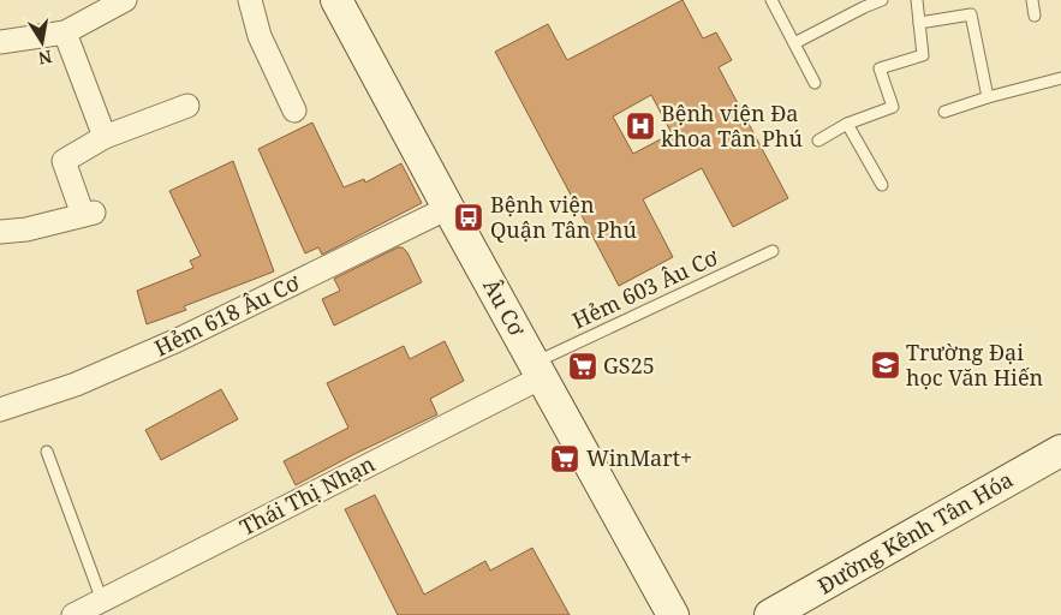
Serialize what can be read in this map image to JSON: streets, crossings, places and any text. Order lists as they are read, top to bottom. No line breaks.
{"streets":{"main road":["Âu Cơ","Đường Kênh Tân Hóa"],"street":["Hẻm 618 Âu Cơ","Thái Thị Nhạn"],"lane":["Hẻm 603 Âu Cơ"]},"crossings":[["Hẻm 603 Âu Cơ","Âu Cơ"],["Hẻm 603 Âu Cơ","Thái Thị Nhạn"],["Âu Cơ","Hẻm 618 Âu Cơ"],["Âu Cơ","Thái Thị Nhạn"]],"places":{"hospital":["Bệnh viện Đa khoa Tân Phú"],"bus stop":["Bệnh viện Quận Tân Phú"],"school or university":["Trường Đại học Văn Hiến"],"supermarket":["GS25","WinMart+"]},"north":"bottom"}
